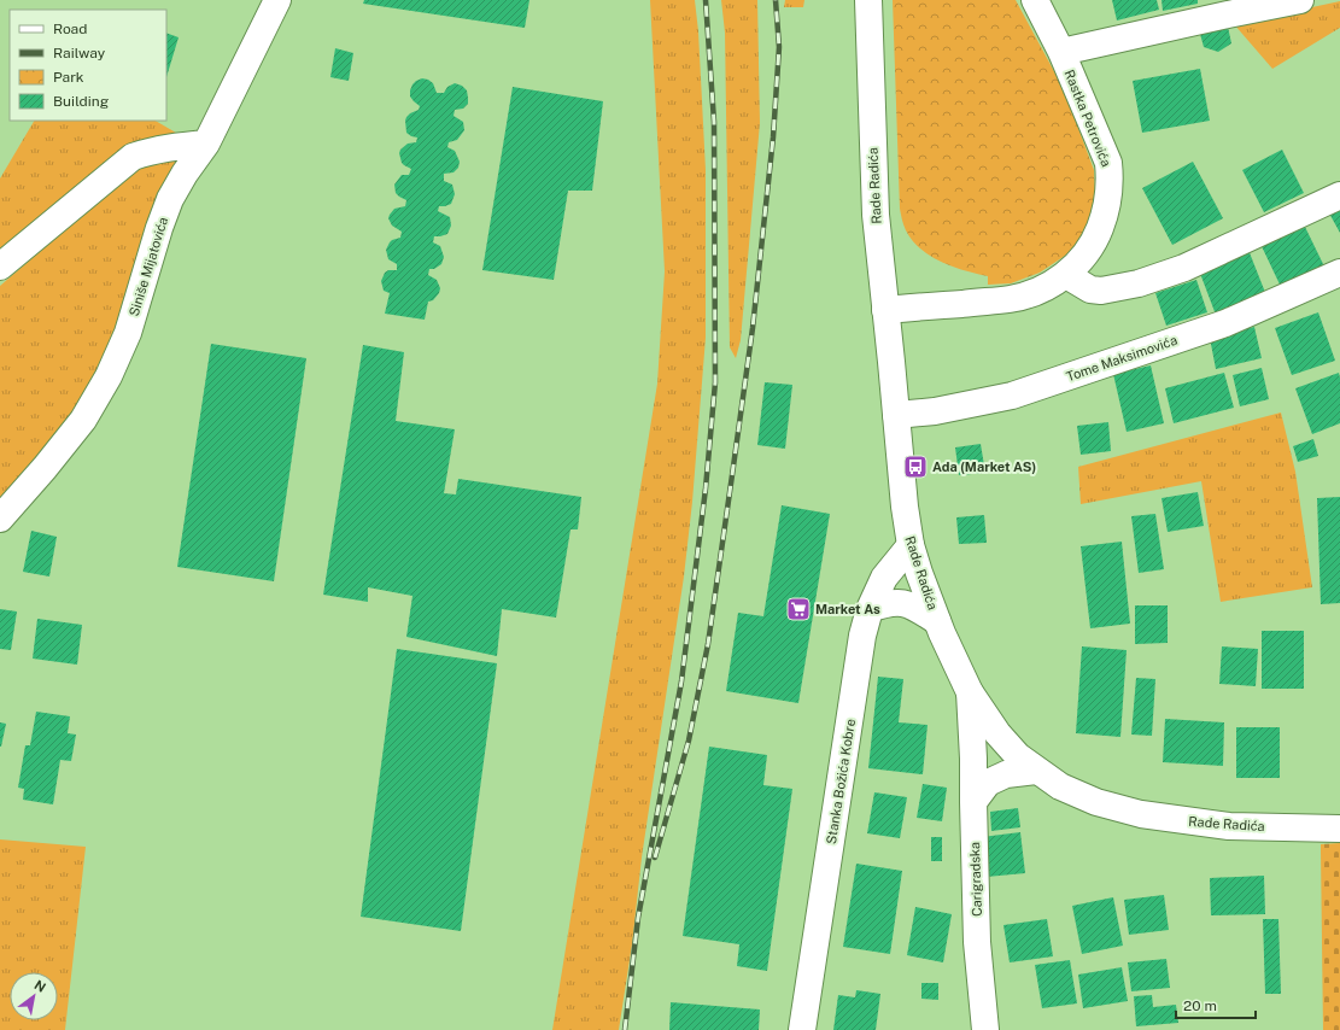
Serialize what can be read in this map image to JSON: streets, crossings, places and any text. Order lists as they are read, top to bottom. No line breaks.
{"streets":{"street":["Rastka Petrovića","Rade Radića","Siniše Mijatovića","Tome Maksimovića","Stanka Božića Kobre","Carigradska"]},"crossings":[["Rastka Petrovića","Rade Radića"],["Rade Radića","Tome Maksimovića"],["Rade Radića","Stanka Božića Kobre"],["Rade Radića","Carigradska"]],"places":{"bus stop":["Ada (Market AS)"],"supermarket":["Market As"]},"legend":["Road","Railway","Park","Building"],"scale_bar":"20 m","north":"top right"}
